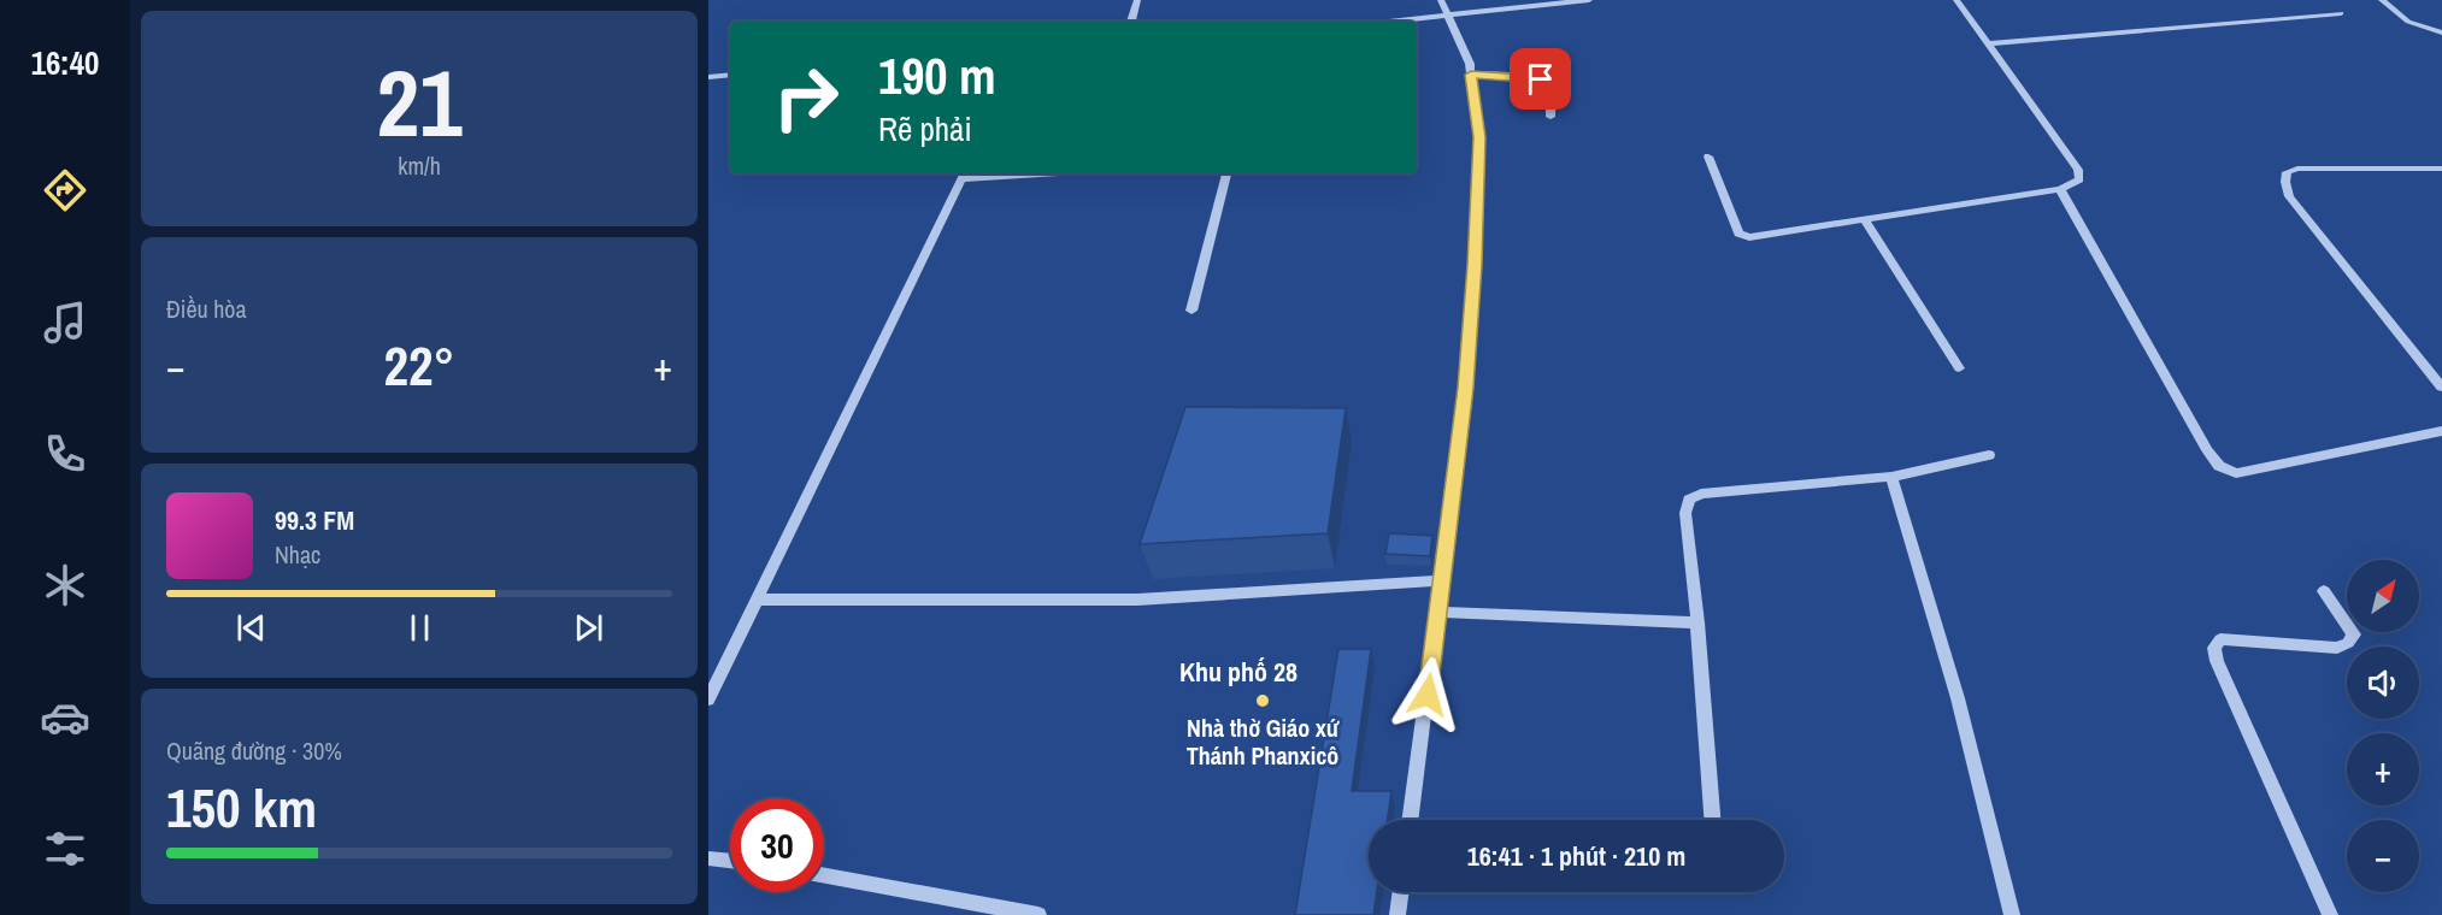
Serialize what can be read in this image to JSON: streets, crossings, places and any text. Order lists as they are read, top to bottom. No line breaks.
{"districts":["Khu phố 28"],"places":["Nhà thờ Giáo xứ Thánh Phanxicô"],"north":"top right","page":{"tabs":"16:40","tile":[["21","km/h"],"Điều hòa",["Quãng đường · 30%","150 km"]],"turn":["190 m","Rẽ phải"],"heat":["−","22°","+"],"song":["99.3 FM","Nhạc"],"map_buttons":["+","−"],"limit":"30","trip":"16:41 · 1 phút · 210 m"}}
